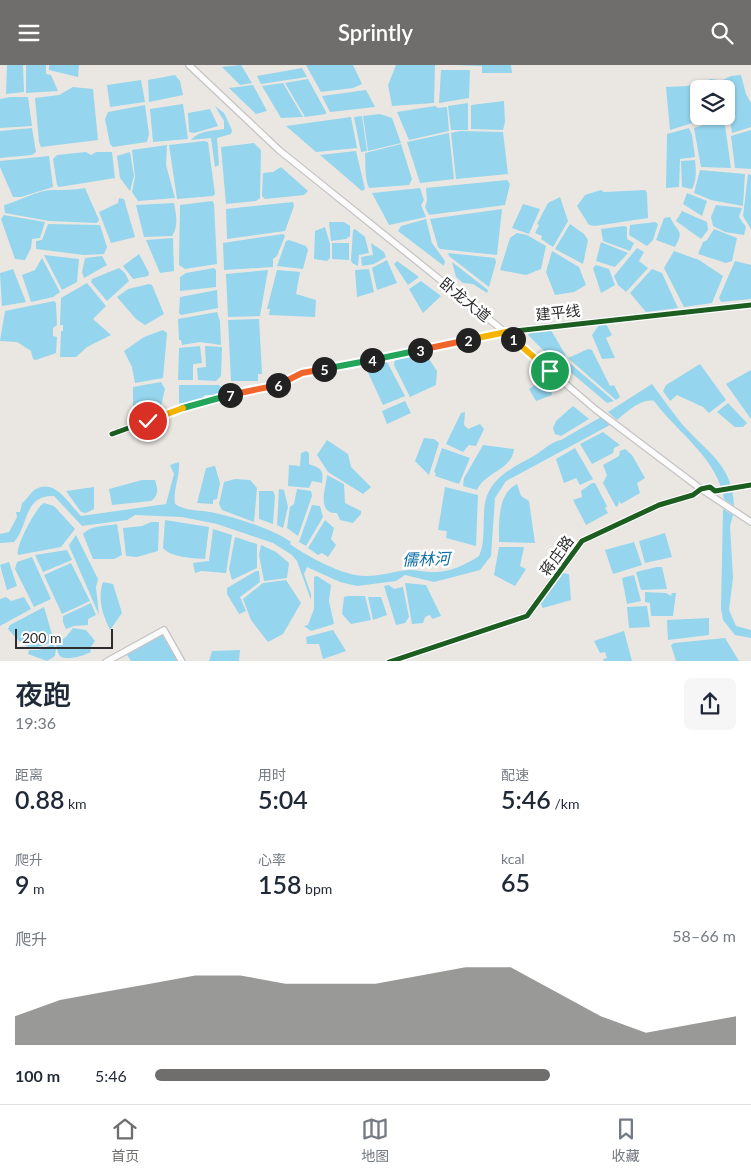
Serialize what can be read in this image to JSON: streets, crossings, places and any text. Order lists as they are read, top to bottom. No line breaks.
{"streets":{"street":["卧龙大道","建平线","蒋庄路"]},"crossings":[["卧龙大道","建平线"],["卧龙大道","蒋庄路"]],"water":["儒林河"],"scale_bar":"200 m","page":{"header":"Sprintly","pins":["1","2","3","4","5","6","7"],"scale":"200 m","heading":["夜跑","19:36"],"stats":[["距离","0.88 km"],["用时","5:04"],["配速","5:46 /km"],["爬升","9 m"],["心率","158 bpm"],["kcal","65"]],"chart":["爬升","58–66 m"],"list":[{"name":"100 m","note":"5:46"}],"tabs":["首页","地图","收藏"]}}
